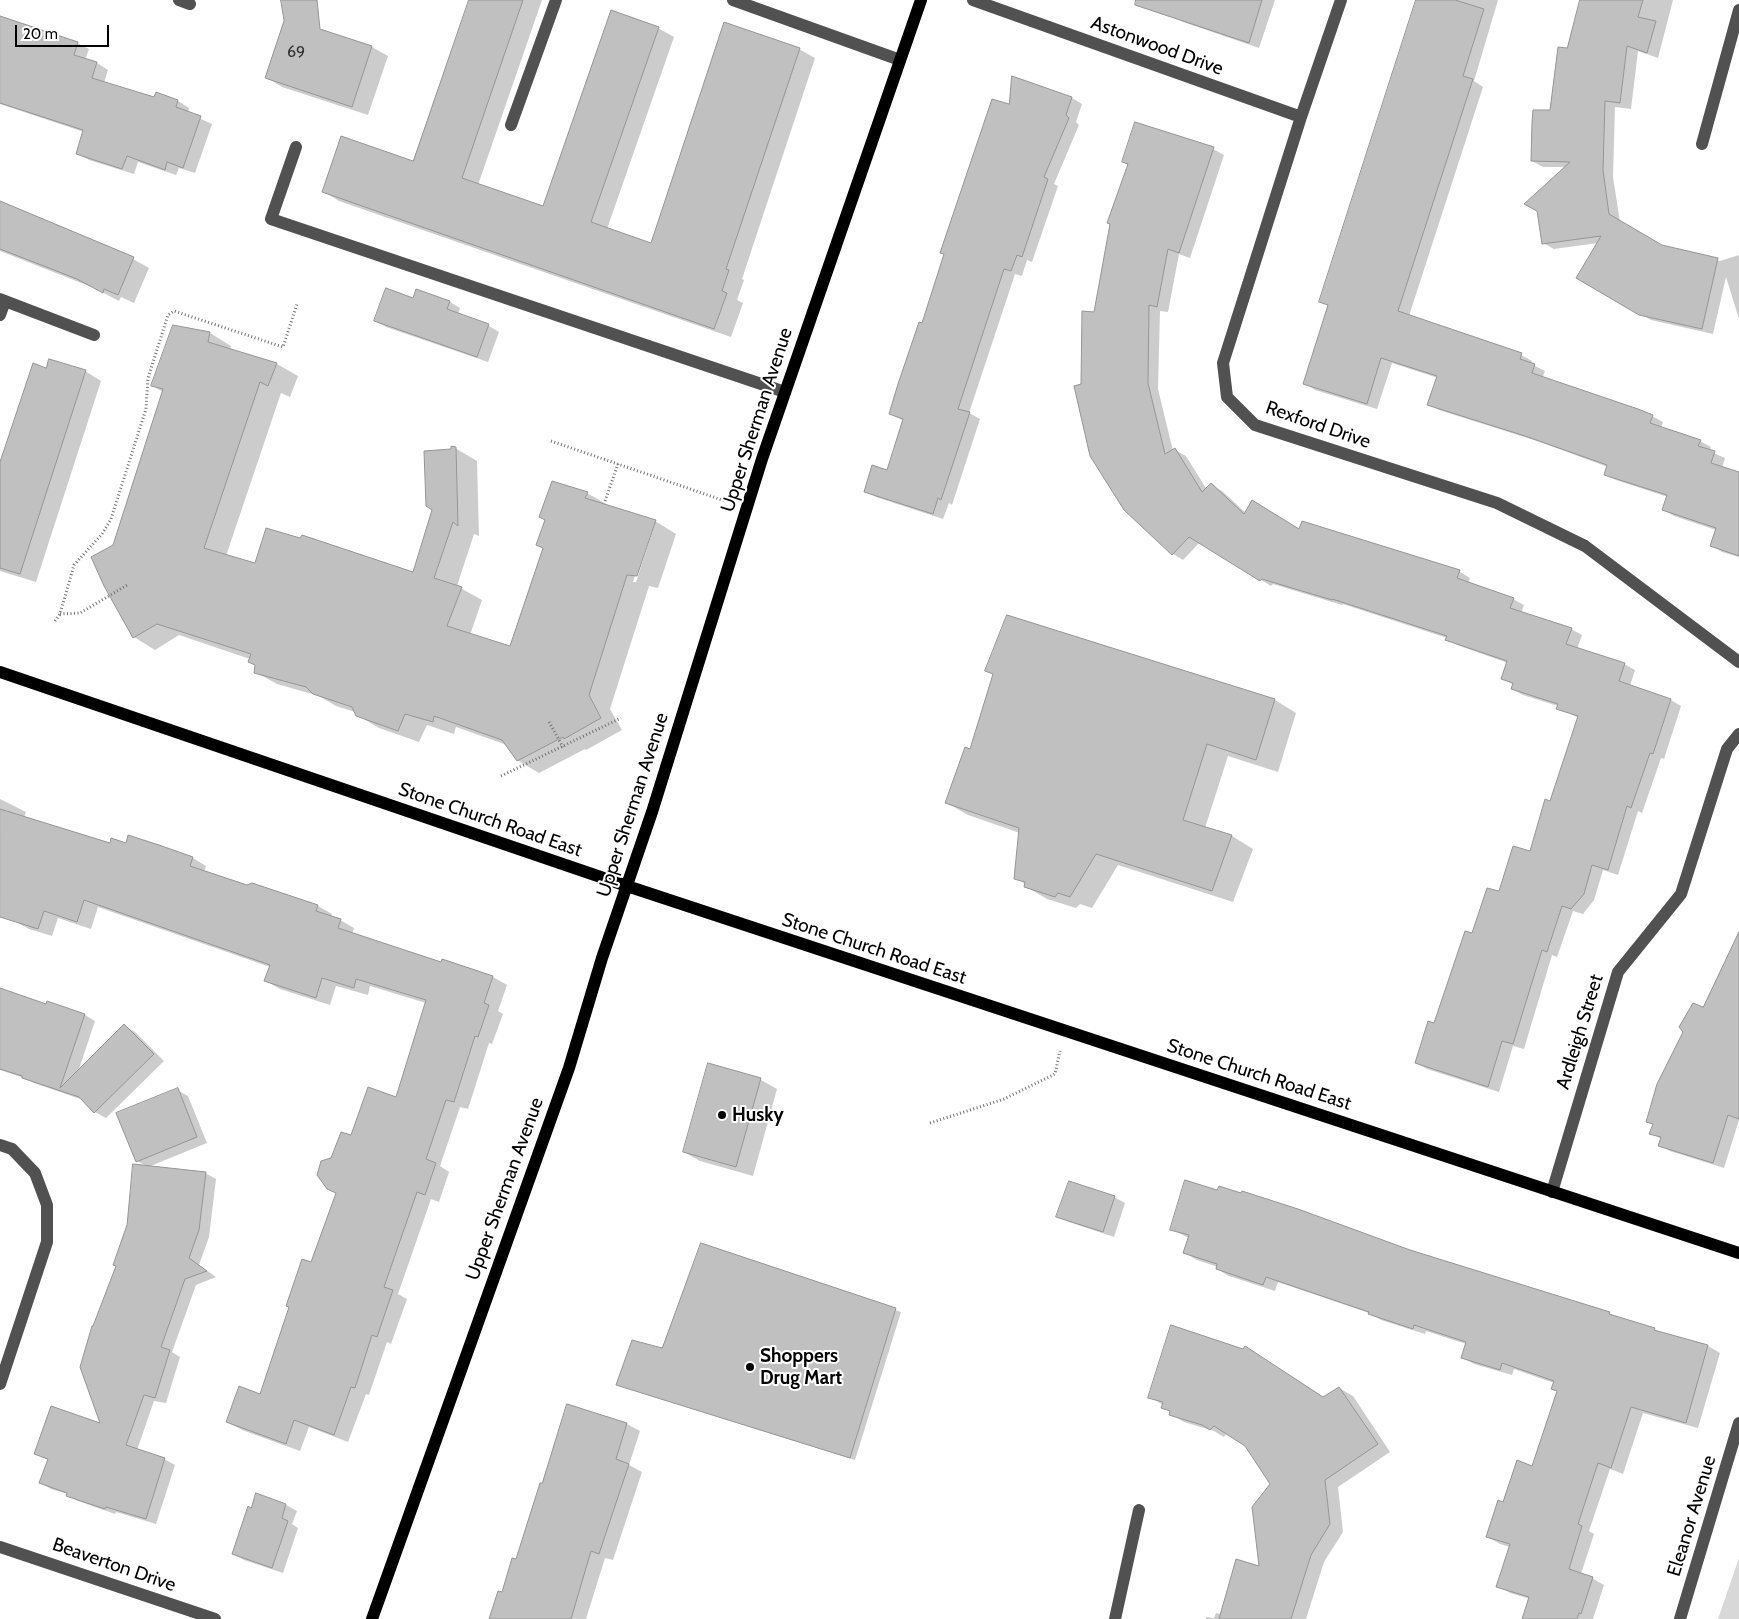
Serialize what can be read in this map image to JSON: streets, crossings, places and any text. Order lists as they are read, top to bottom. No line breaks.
{"streets":{"main road":["Upper Sherman Avenue","Stone Church Road East"],"street":["Astonwood Drive","Rexford Drive","Ardleigh Street","Eleanor Avenue","Beaverton Drive"]},"crossings":[["Astonwood Drive","Rexford Drive"],["Upper Sherman Avenue","Stone Church Road East"],["Stone Church Road East","Ardleigh Street"]],"places":["Husky","Shoppers Drug Mart"],"house_numbers":["69"],"scale_bar":"20 m"}
